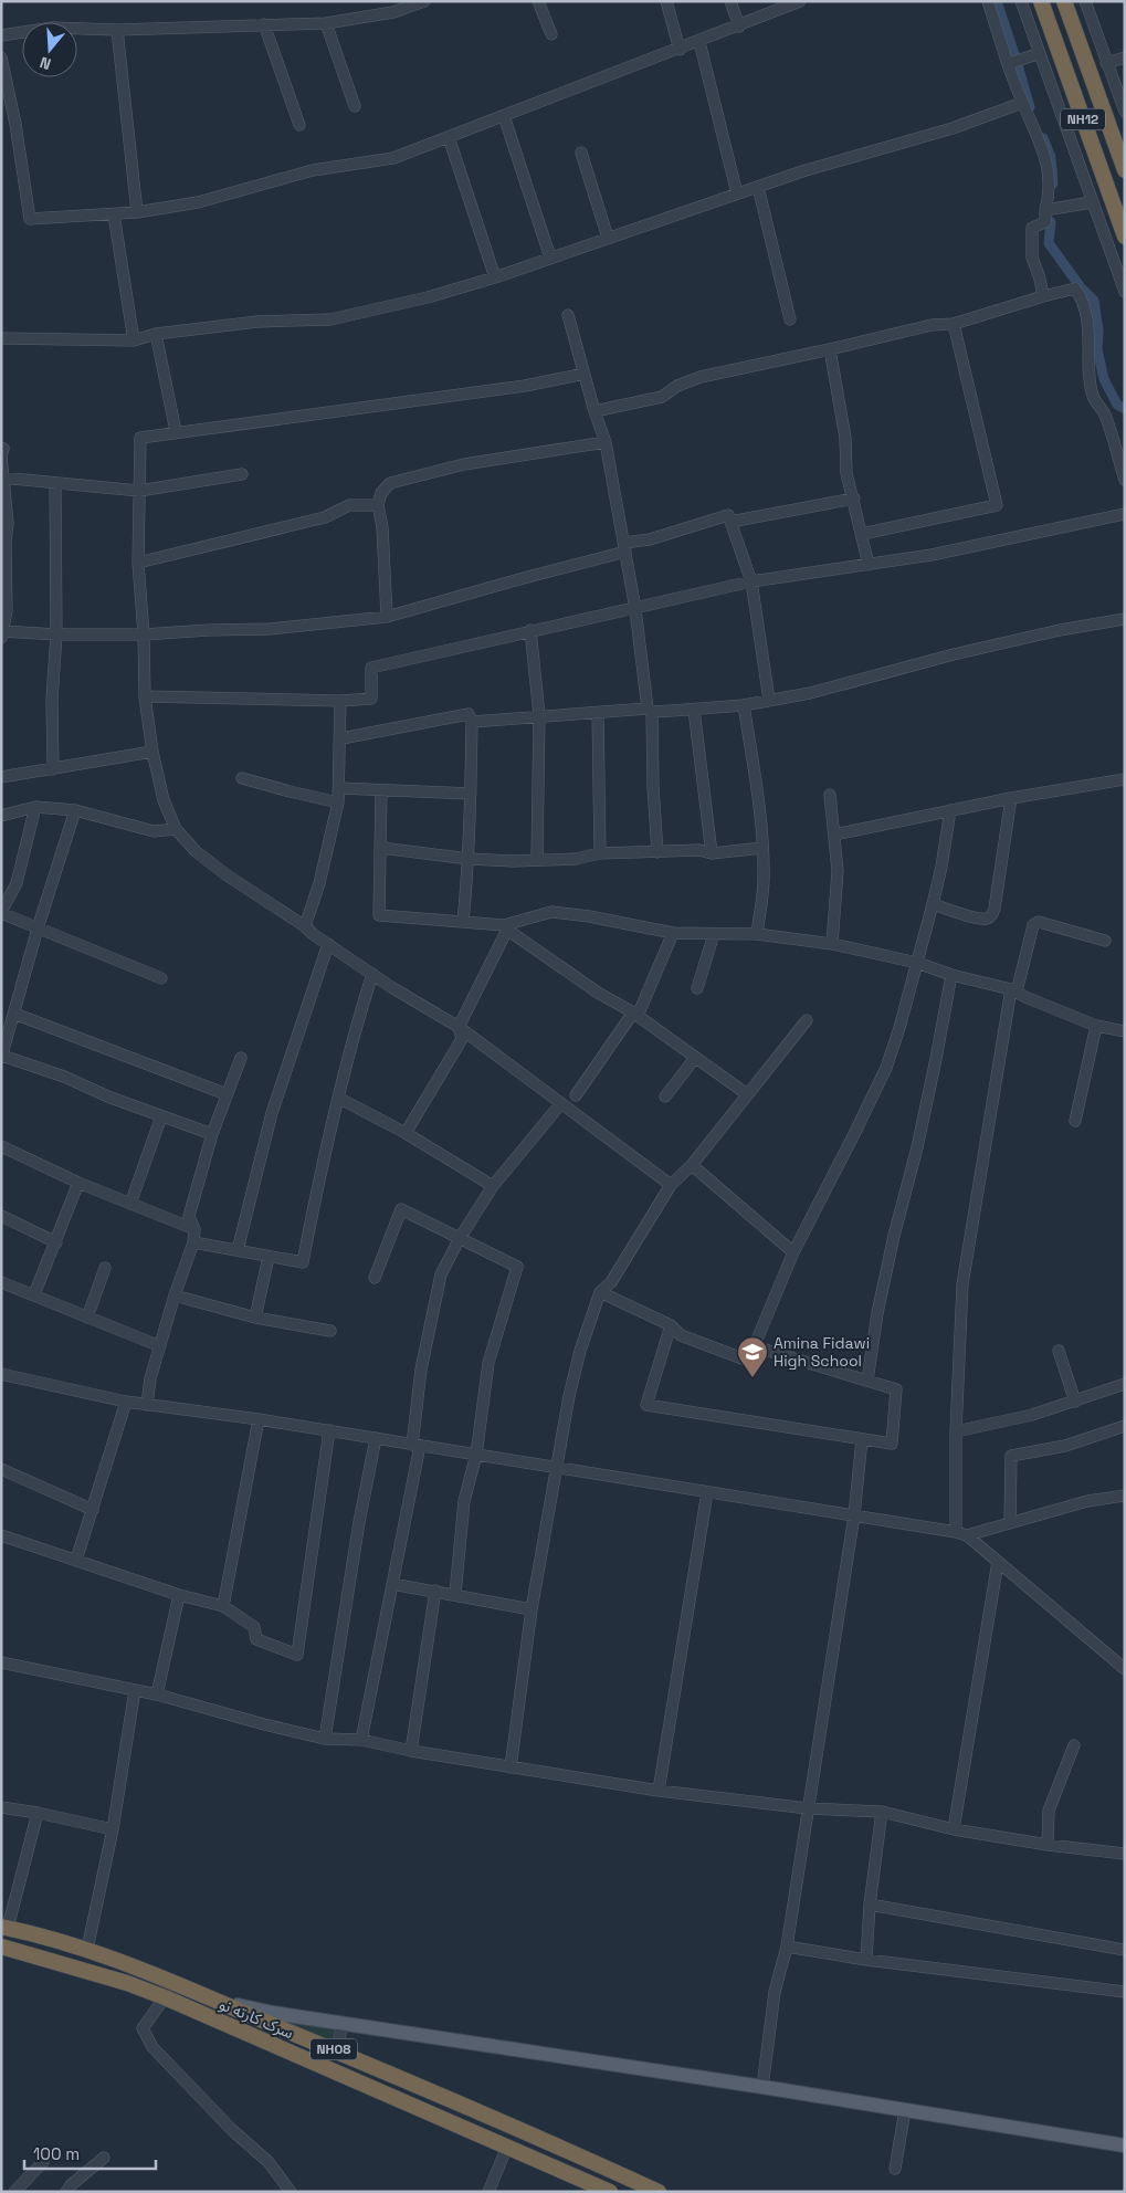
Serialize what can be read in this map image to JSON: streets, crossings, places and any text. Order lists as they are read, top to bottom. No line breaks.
{"streets":{"highway":["NH12","سرک کارته نو","NH08"]},"places":{"school or university":["Amina Fidawi High School"]},"scale_bar":"100 m","north":"bottom"}
